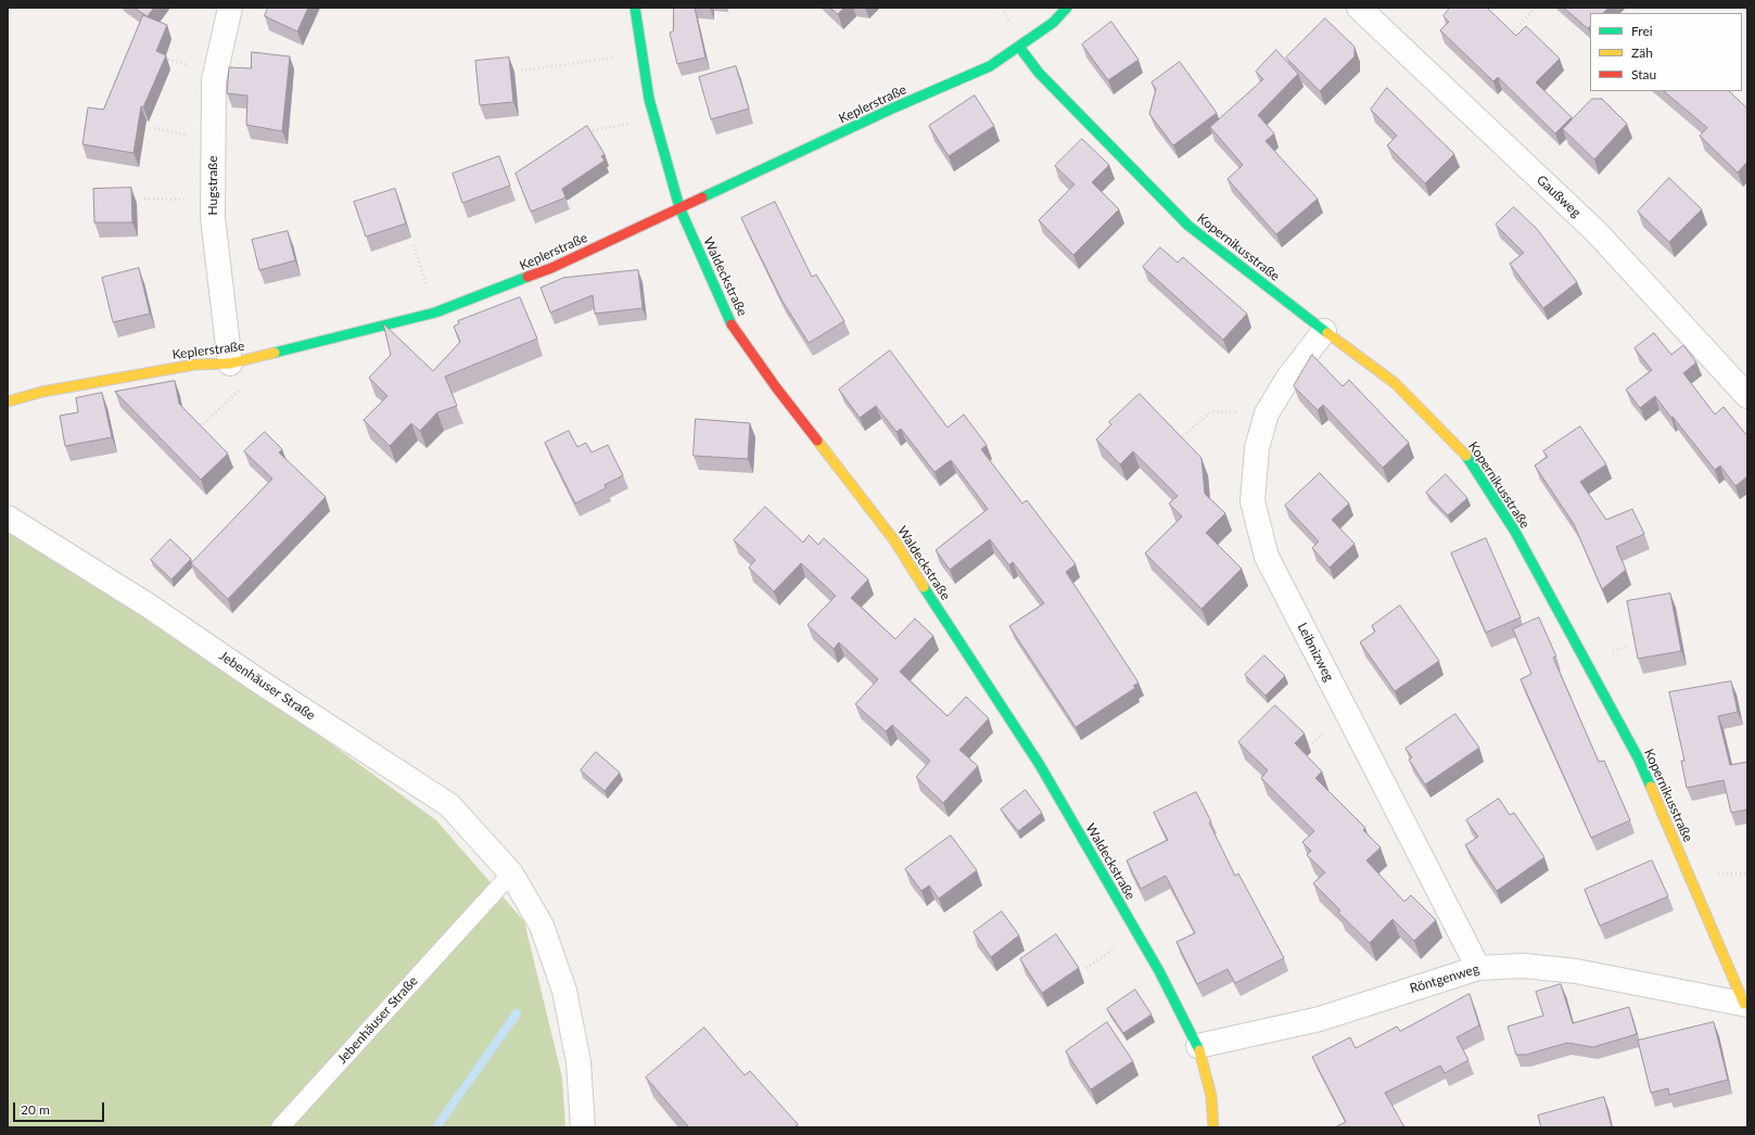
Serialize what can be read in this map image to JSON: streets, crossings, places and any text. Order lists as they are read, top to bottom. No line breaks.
{"streets":{"street":["Keplerstraße","Hugstraße","Gaußweg","Kopernikusstraße","Waldeckstraße","Leibnizweg","Jebenhäuser Straße","Röntgenweg"]},"crossings":[["Keplerstraße","Hugstraße"],["Keplerstraße","Kopernikusstraße"],["Keplerstraße","Waldeckstraße"],["Kopernikusstraße","Leibnizweg"],["Kopernikusstraße","Röntgenweg"],["Waldeckstraße","Röntgenweg"],["Leibnizweg","Röntgenweg"]],"legend":["Frei","Zäh","Stau"],"scale_bar":"20 m"}
